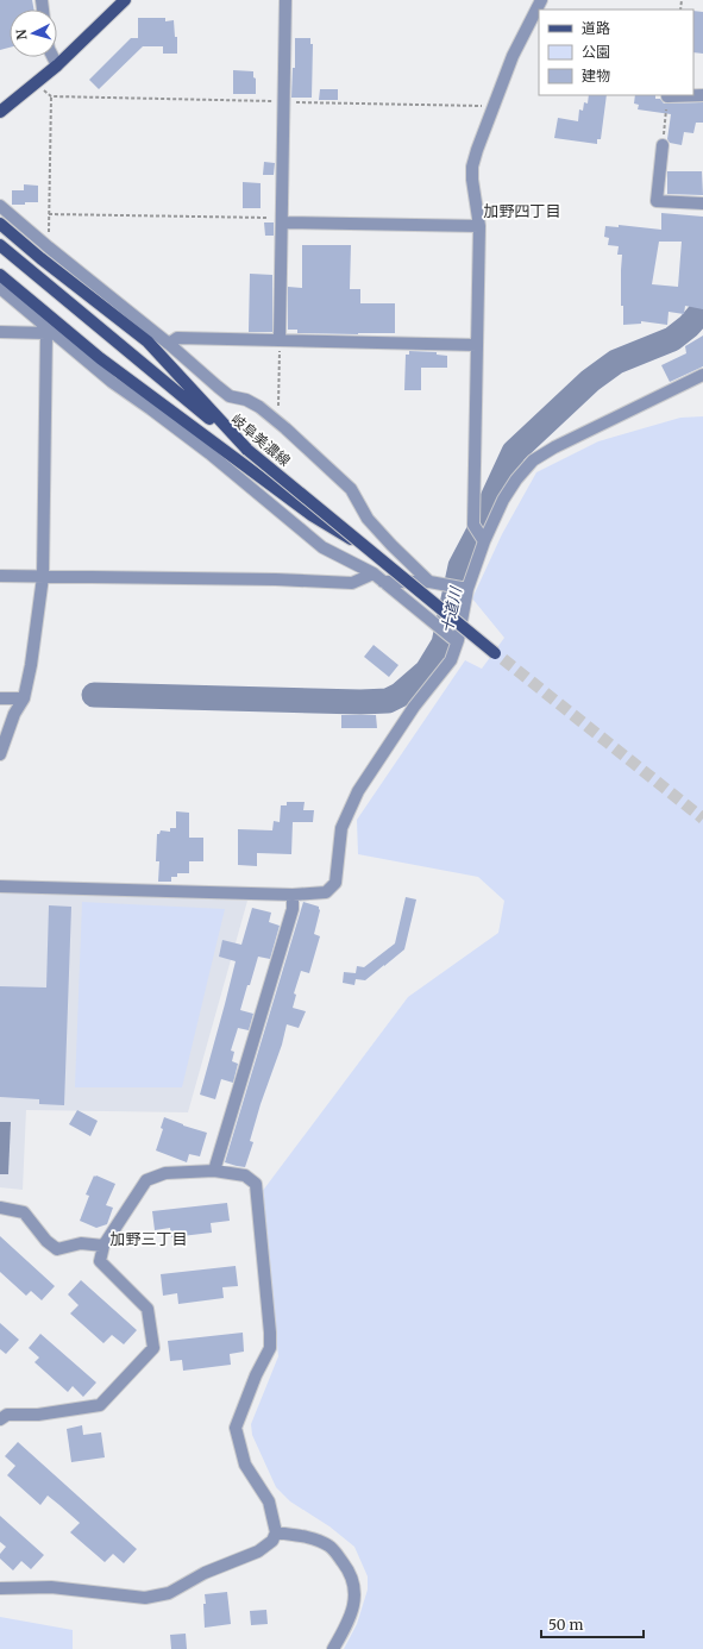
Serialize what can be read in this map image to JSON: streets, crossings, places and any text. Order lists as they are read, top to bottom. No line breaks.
{"streets":{"main road":["岐阜美濃線"]},"districts":["加野四丁目","加野三丁目"],"water":["十道川"],"legend":["道路","公園","建物"],"scale_bar":"50 m","north":"left"}
